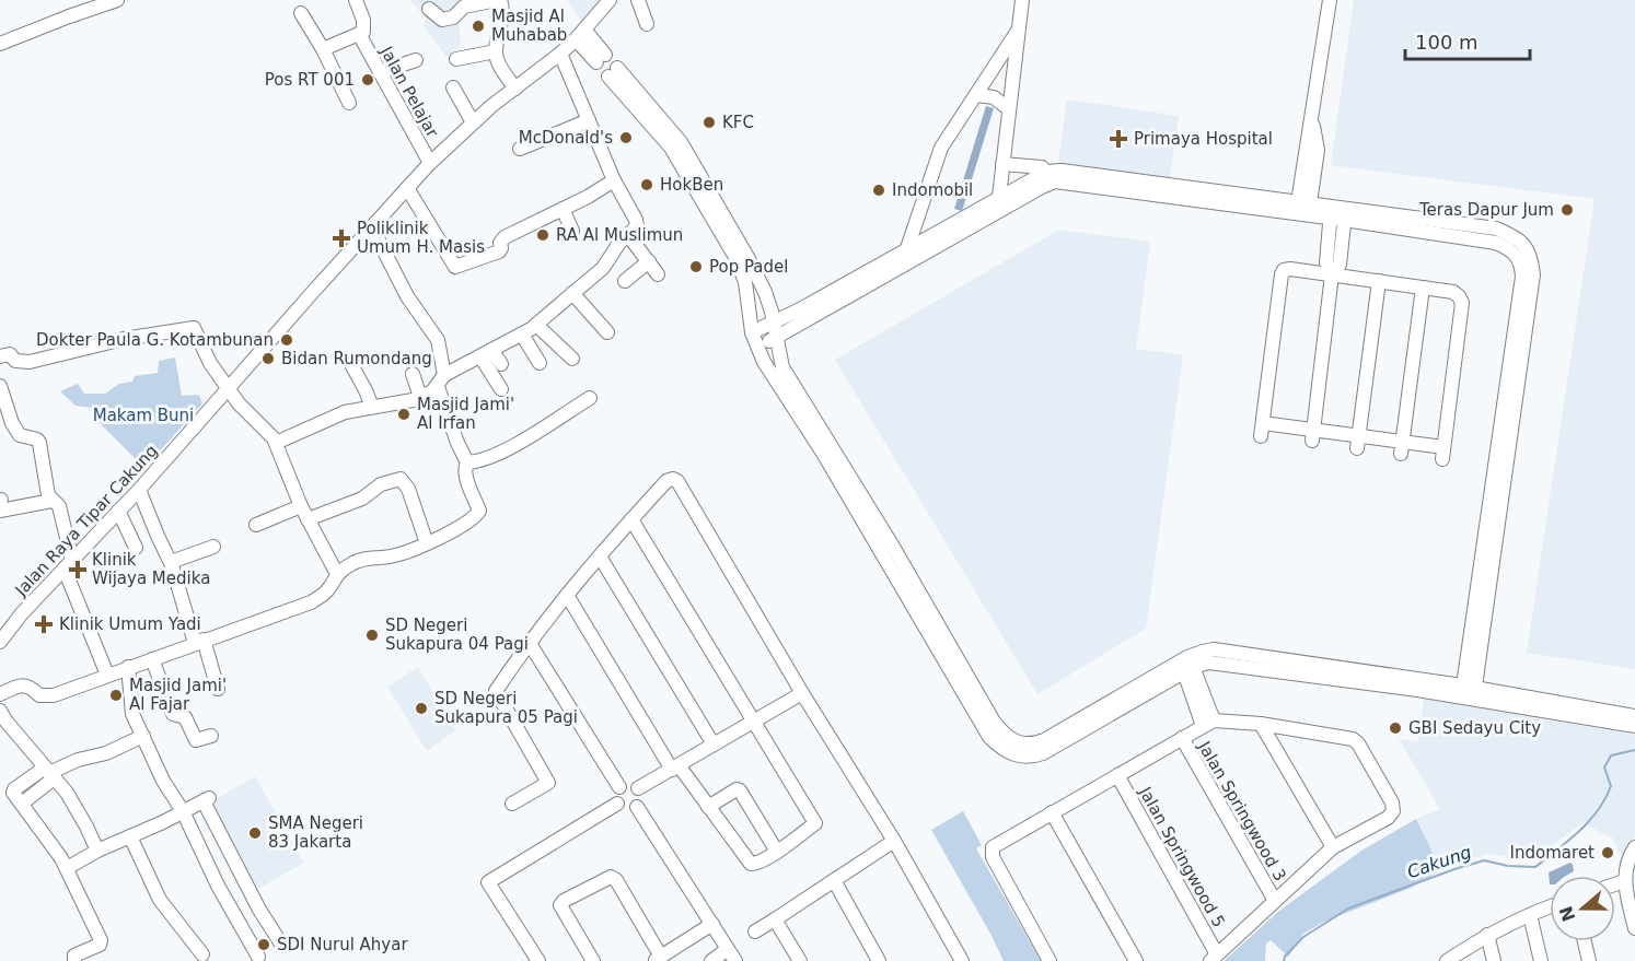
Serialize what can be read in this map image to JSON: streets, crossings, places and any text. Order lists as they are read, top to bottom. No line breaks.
{"streets":{"street":["Jalan Pelajar","Jalan Raya Tipar Cakung","Jalan Springwood 3","Jalan Springwood 5"]},"crossings":[["Jalan Pelajar","Jalan Raya Tipar Cakung"]],"water":["Cakung"],"parks":["Makam Buni"],"places":{"other":["Masjid Al Muhabab","Pos RT 001","KFC","McDonald's","HokBen","Indomobil","Teras Dapur Jum","RA Al Muslimun","Pop Padel","Dokter Paula G. Kotambunan","Bidan Rumondang","Masjid Jami' Al Irfan","SD Negeri Sukapura 04 Pagi","Masjid Jami' Al Fajar","SD Negeri Sukapura 05 Pagi","GBI Sedayu City","SMA Negeri 83 Jakarta","Indomaret","SDI Nurul Ahyar"],"health":["Primaya Hospital","Poliklinik Umum H. Masis","Klinik Wijaya Medika","Klinik Umum Yadi"]},"scale_bar":"100 m","north":"left"}
